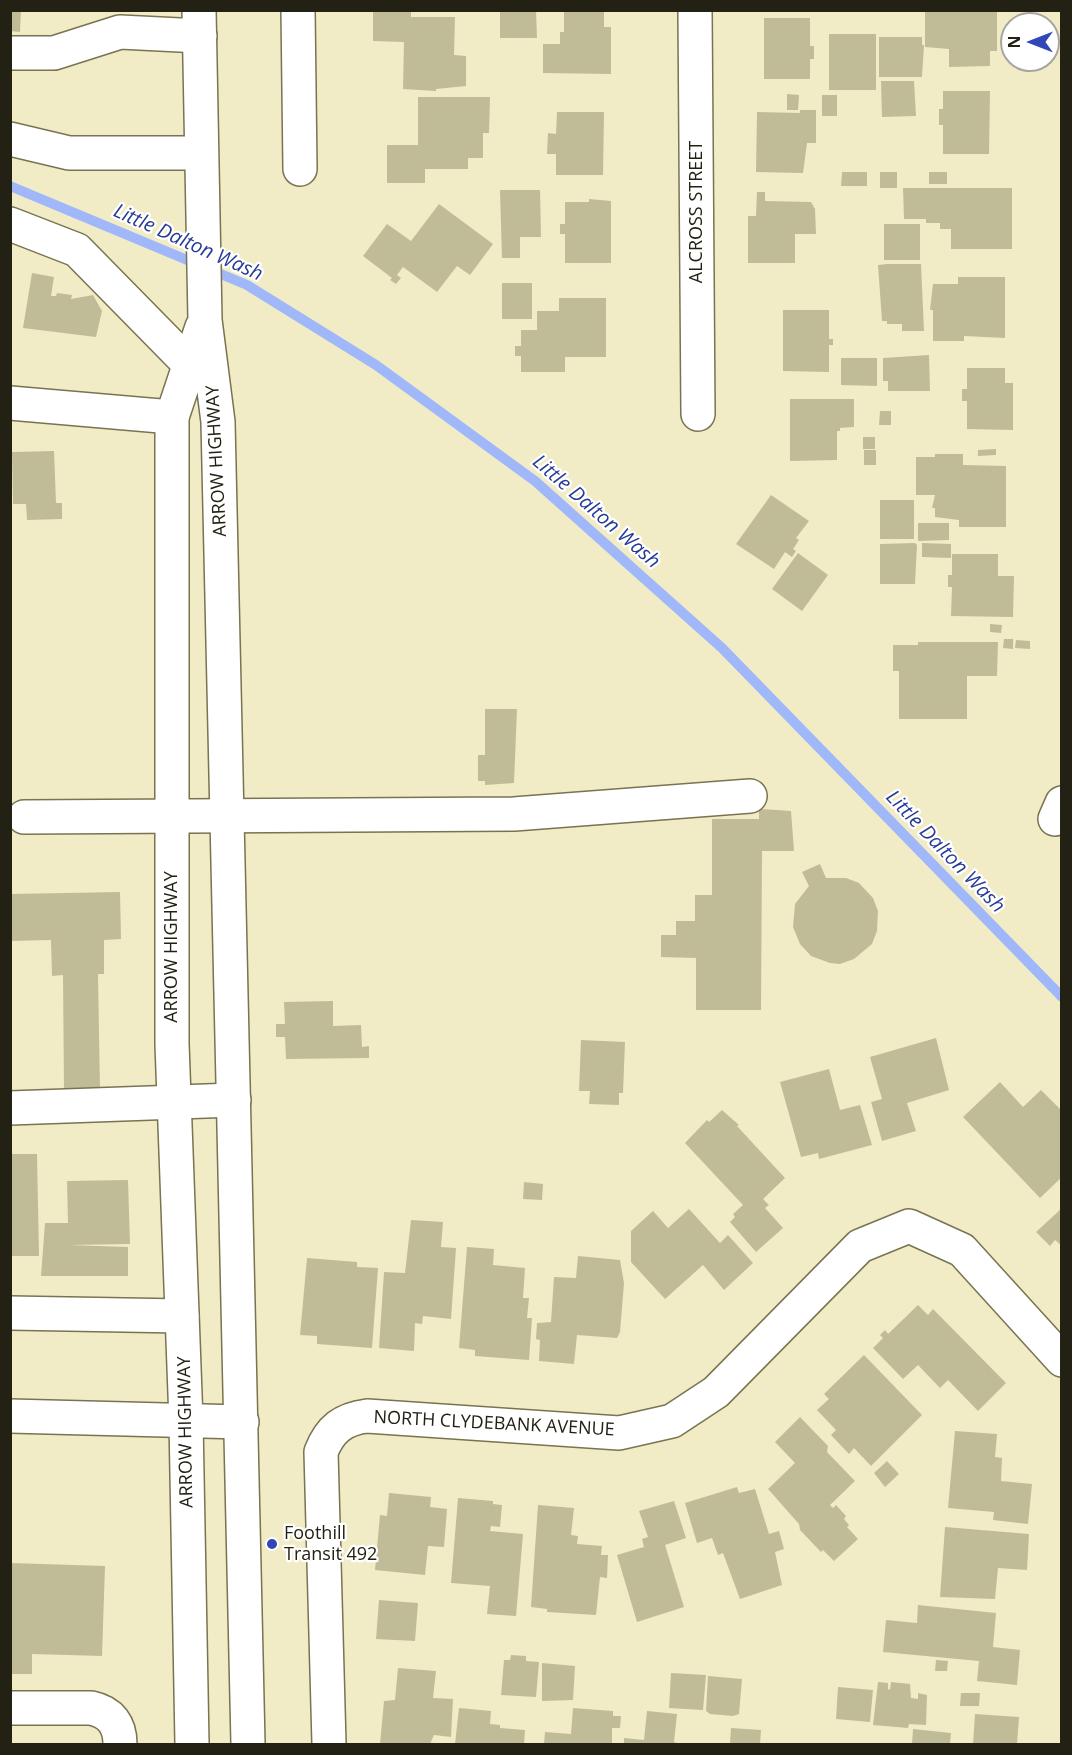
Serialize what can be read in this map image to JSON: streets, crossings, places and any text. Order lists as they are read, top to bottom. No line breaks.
{"streets":{"main road":["ALCROSS STREET","ARROW HIGHWAY","NORTH CLYDEBANK AVENUE"]},"water":["Little Dalton Wash"],"places":["Foothill Transit 492"],"north":"left"}
